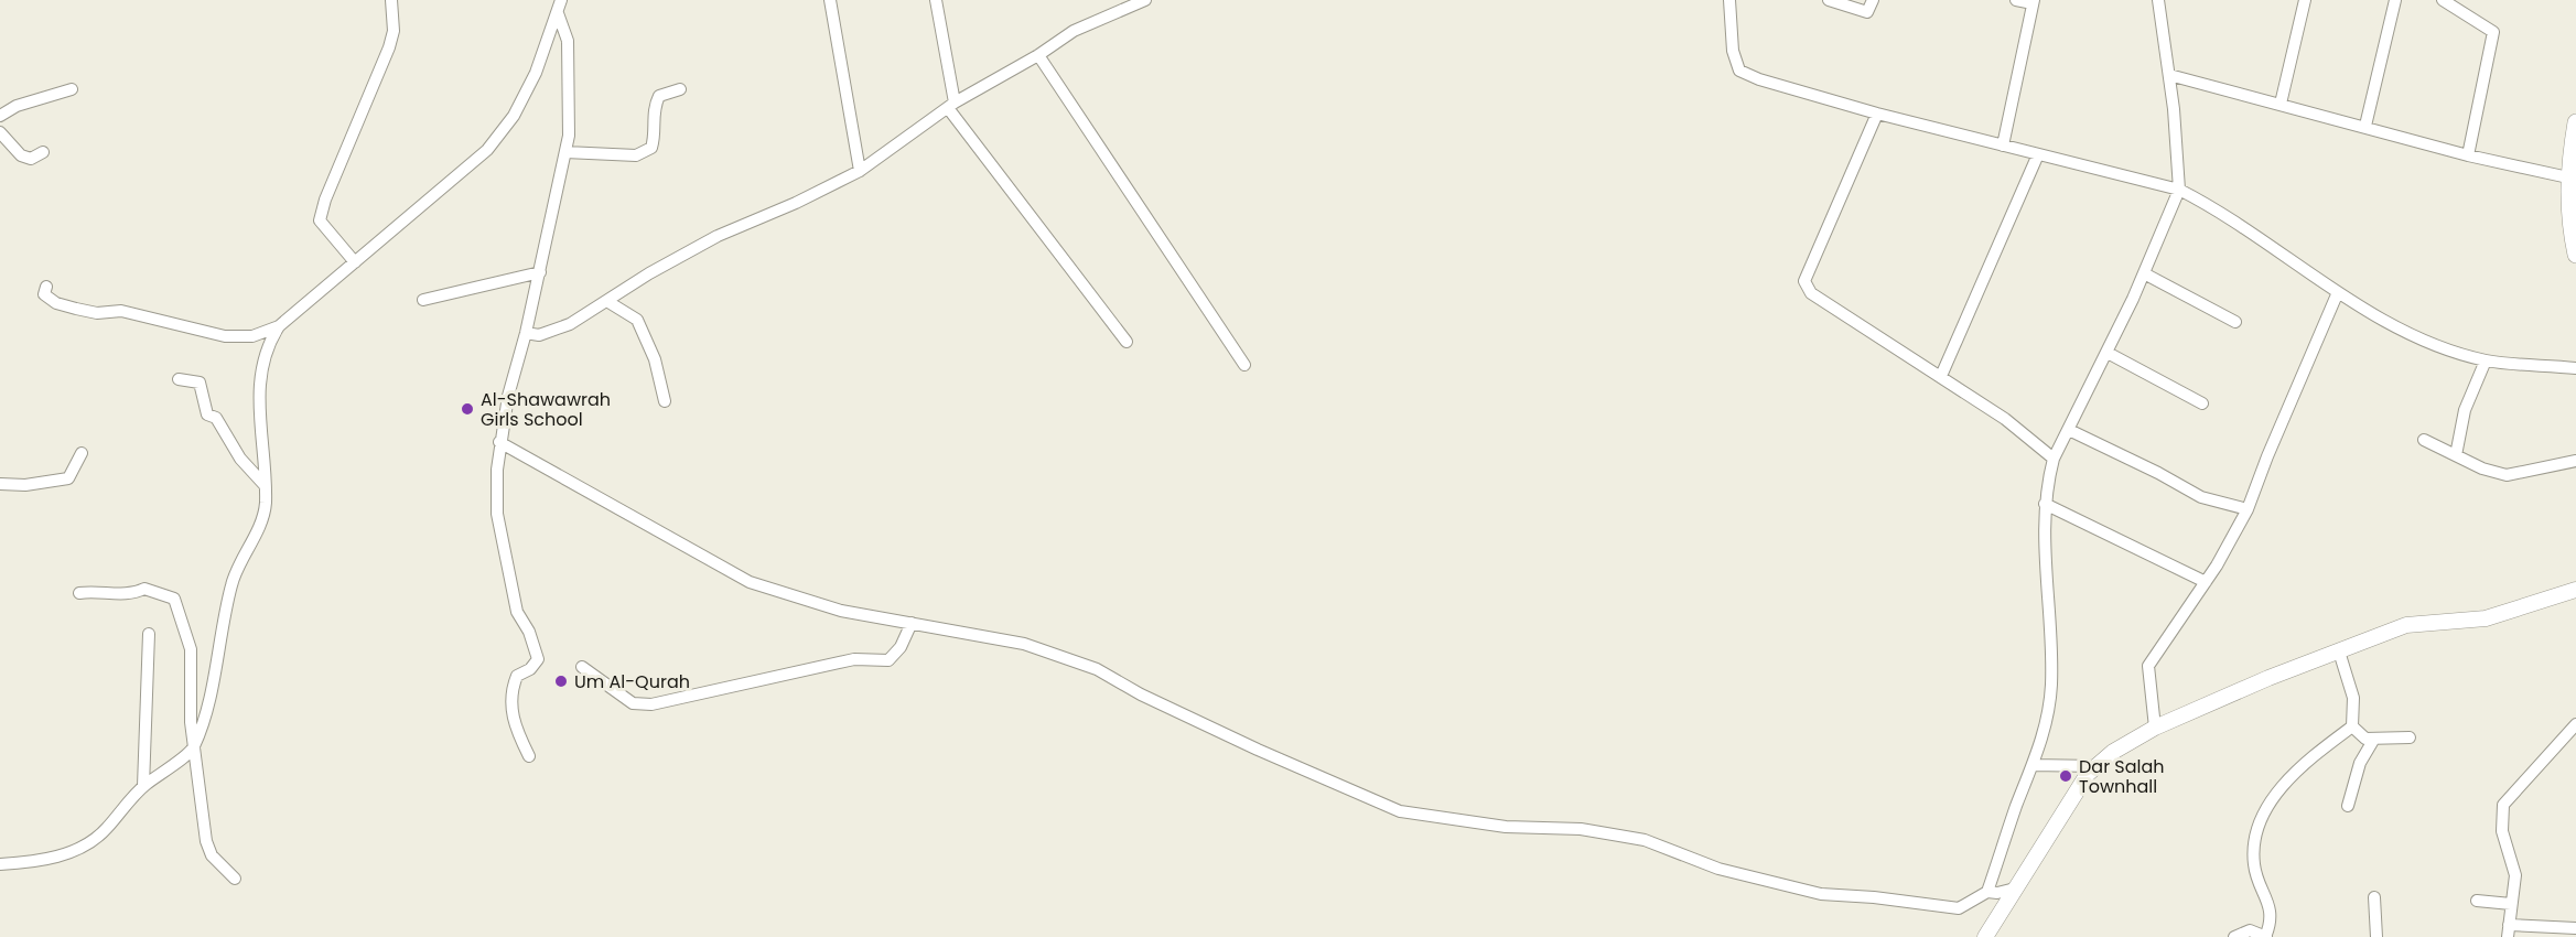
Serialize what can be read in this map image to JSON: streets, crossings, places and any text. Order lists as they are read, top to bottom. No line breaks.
{"places":["Al-Shawawrah Girls School","Um Al-Qurah","Dar Salah Townhall"]}
